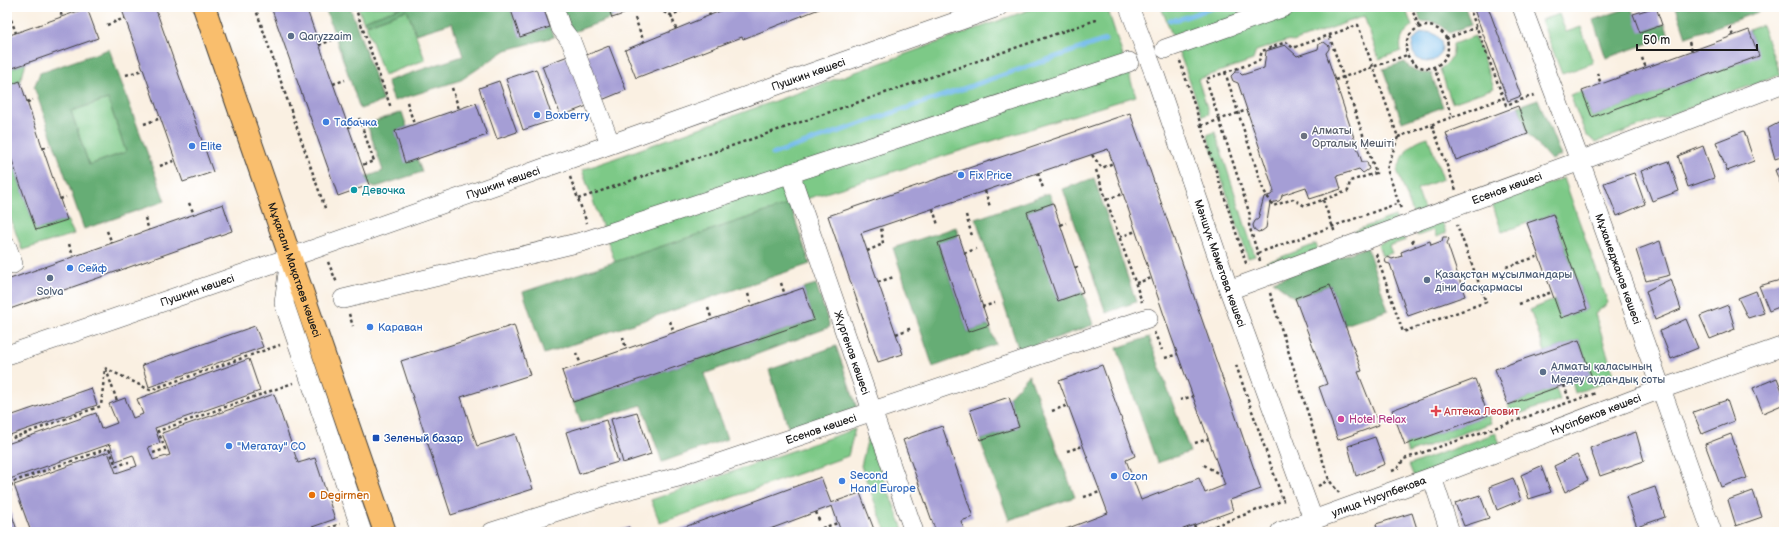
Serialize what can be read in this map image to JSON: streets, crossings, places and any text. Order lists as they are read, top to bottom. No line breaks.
{"streets":{"main road":["Мұқағали Мақатаев көшесі"],"street":["Пушкин көшесі","Есенов көшесі","Мәншүк Мәметова көшесі","Мұхамеджанов көшесі","Жүргенов көшесі","Нүсіпбеков көшесі","улица Нусупбекова"]},"crossings":[["Пушкин көшесі","Мұқағали Мақатаев көшесі"],["Есенов көшесі","Мәншүк Мәметова көшесі"],["Есенов көшесі","Мұхамеджанов көшесі"],["Есенов көшесі","Жүргенов көшесі"],["Мәншүк Мәметова көшесі","улица Нусупбекова"],["Мұхамеджанов көшесі","Нүсіпбеков көшесі"],["Нүсіпбеков көшесі","улица Нусупбекова"]],"places":{"other":["Qaryzzaim","Boxberry","Табачка","Алматы Орталық Мешіті","Elite","Fix Price","Девочка","Сейф","Solva","Қазақстан мұсылмандары діни басқармасы","Караван","Алматы қаласының Медеу аудандық соты","Hotel Relax","\"Мегатау\" СО","Ozon","Second Hand Europe","Degirmen"],"health":["Аптека Леовит"],"transit":["Зеленый базар"]},"scale_bar":"50 m"}
